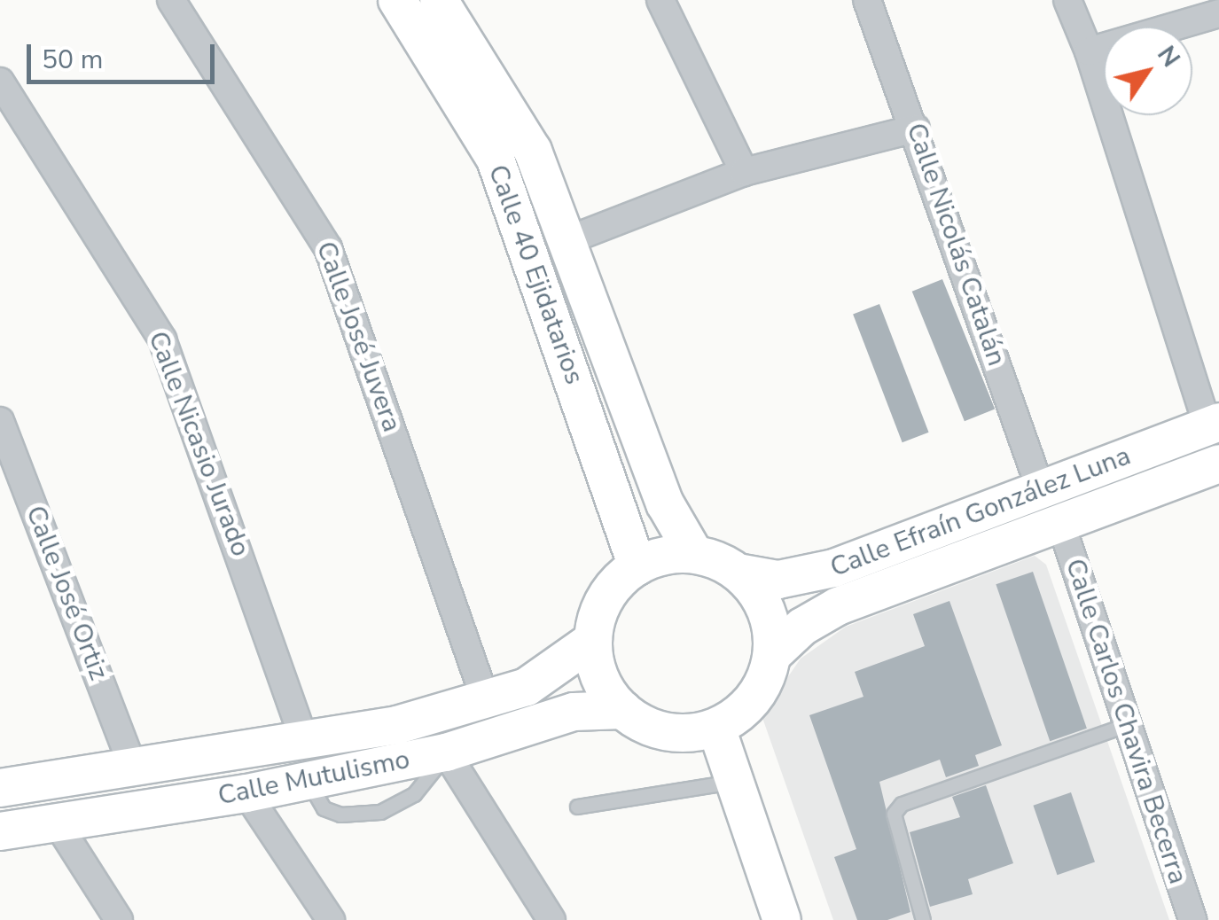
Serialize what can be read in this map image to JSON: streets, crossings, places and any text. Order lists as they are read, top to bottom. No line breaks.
{"streets":{"street":["Calle Nicolás Catalán","Calle 40 Ejidatarios","Calle José Juvera","Calle Nicasio Jurado","Calle Efraín González Luna","Calle José Ortiz","Calle Carlos Chavira Becerra","Calle Mutulismo"]},"crossings":[["Calle Nicolás Catalán","Calle Efraín González Luna"],["Calle 40 Ejidatarios","Calle Efraín González Luna"],["Calle 40 Ejidatarios","Calle Mutulismo"],["Calle José Juvera","Calle Mutulismo"],["Calle Nicasio Jurado","Calle Mutulismo"],["Calle Efraín González Luna","Calle Carlos Chavira Becerra"],["Calle Efraín González Luna","Calle Mutulismo"],["Calle José Ortiz","Calle Mutulismo"]],"scale_bar":"50 m","north":"top right"}
